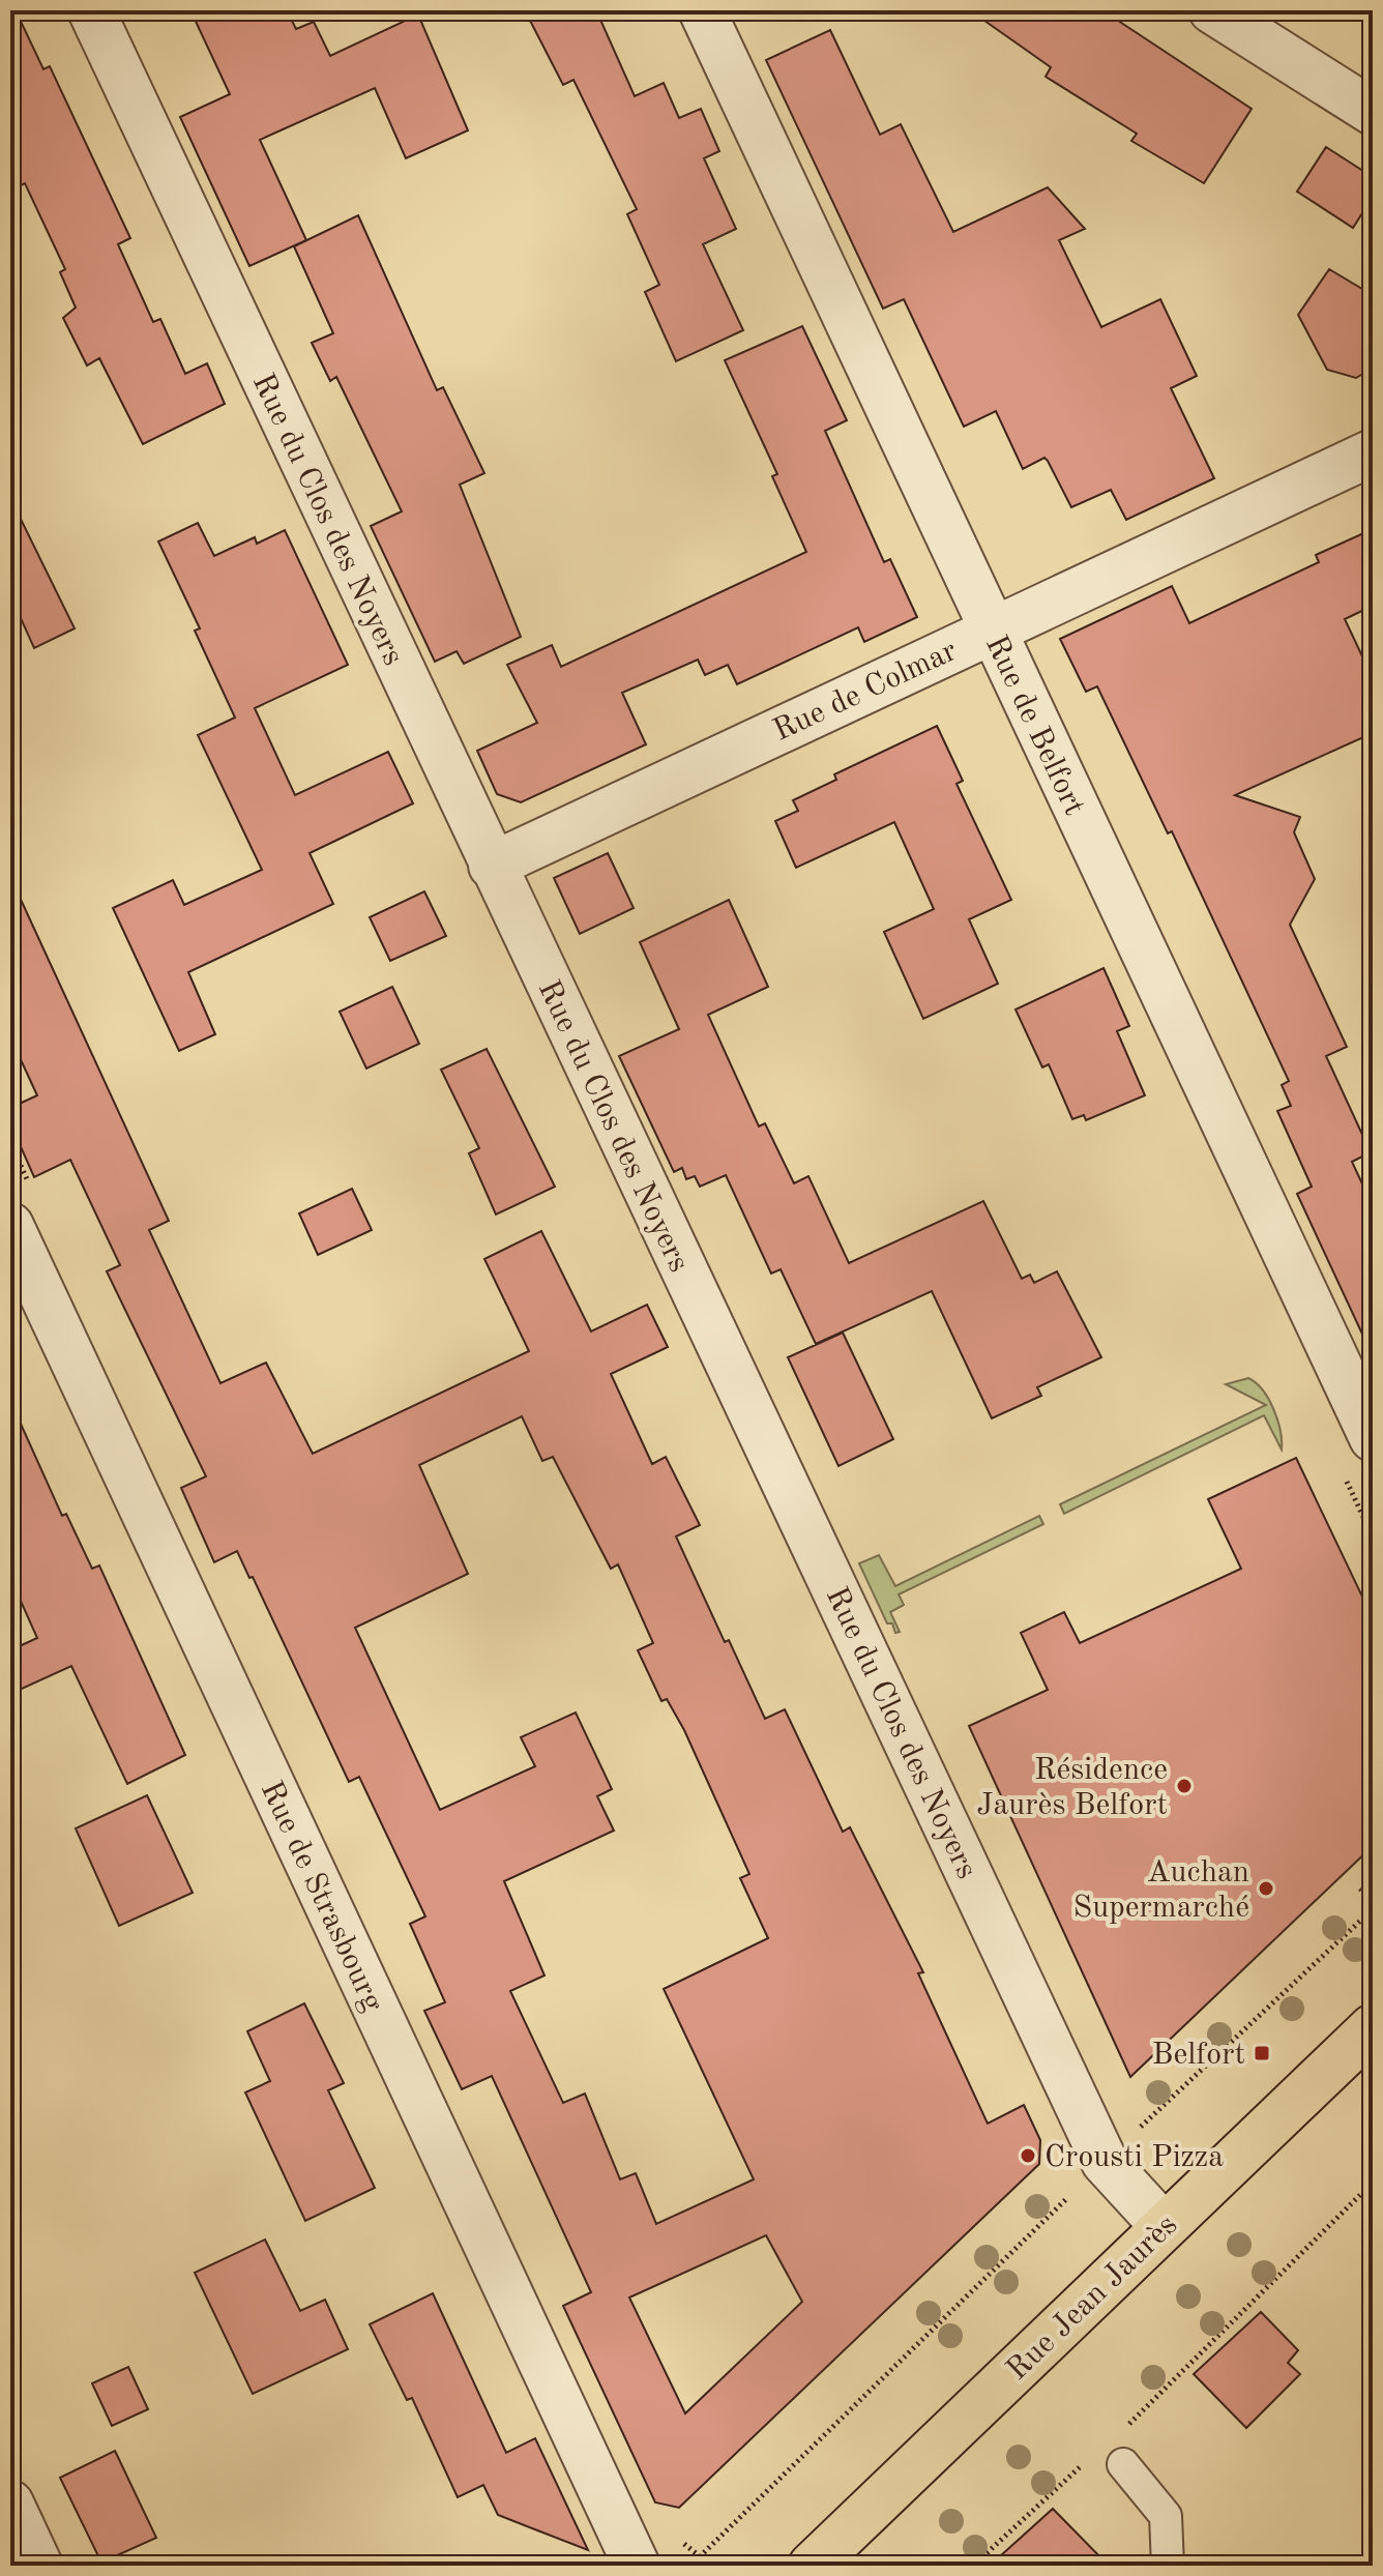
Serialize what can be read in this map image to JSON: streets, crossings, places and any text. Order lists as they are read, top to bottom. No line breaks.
{"streets":{"main road":["Rue Jean Jaurès"],"street":["Rue du Clos des Noyers","Rue de Colmar","Rue de Belfort","Rue de Strasbourg"]},"crossings":[["Rue du Clos des Noyers","Rue de Colmar"],["Rue du Clos des Noyers","Rue Jean Jaurès"],["Rue de Colmar","Rue de Belfort"]],"places":{"other":["Résidence Jaurès Belfort","Auchan Supermarché","Crousti Pizza"],"transit":["Belfort"]}}
